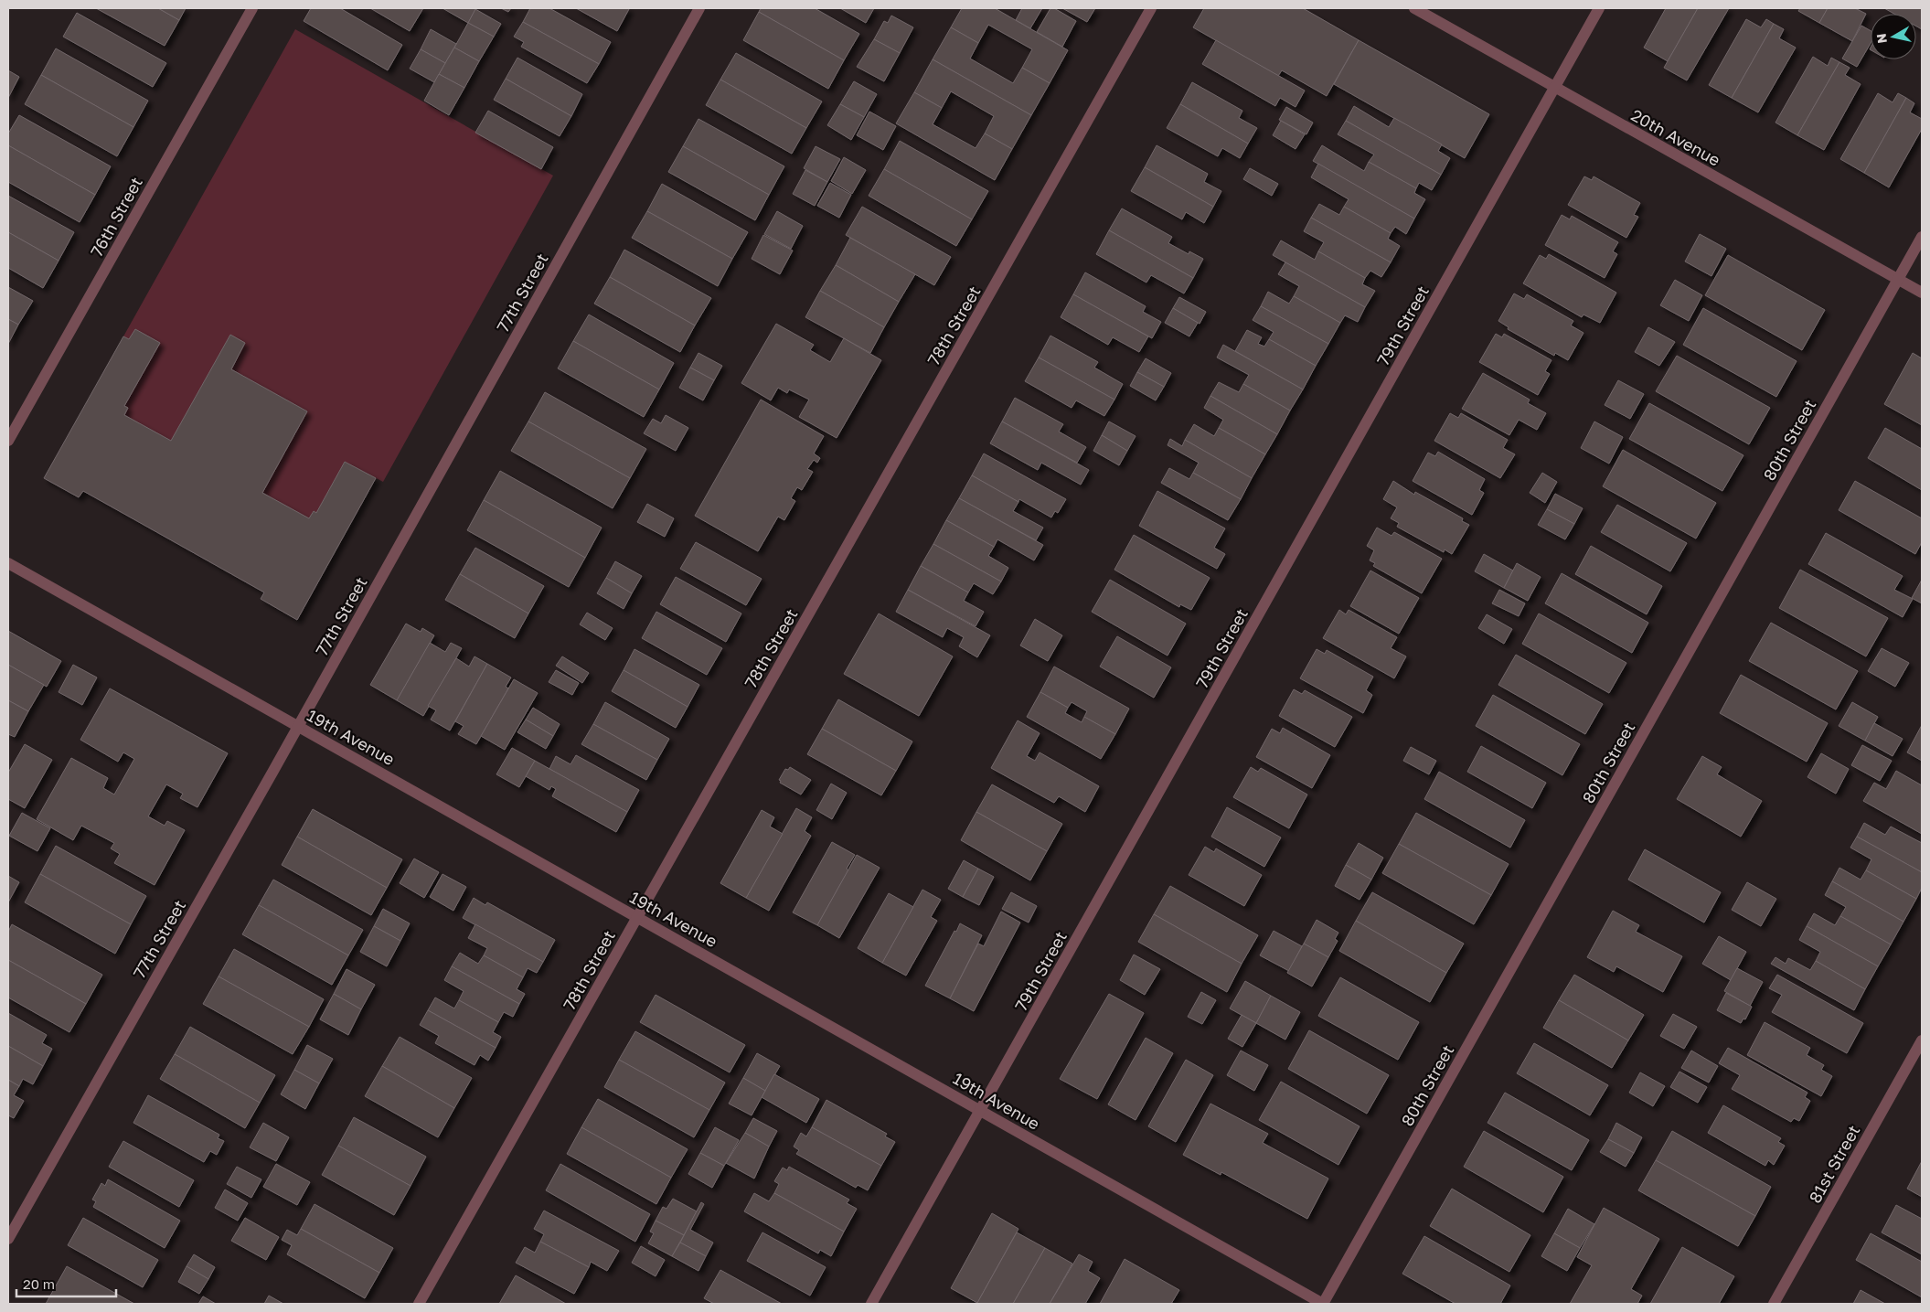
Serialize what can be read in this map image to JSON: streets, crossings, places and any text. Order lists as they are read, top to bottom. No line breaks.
{"streets":{"street":["20th Avenue","76th Street","77th Street","78th Street","79th Street","80th Street","19th Avenue","81st Street"]},"crossings":[["20th Avenue","79th Street"],["20th Avenue","80th Street"],["77th Street","19th Avenue"],["78th Street","19th Avenue"],["79th Street","19th Avenue"],["80th Street","19th Avenue"]],"scale_bar":"20 m","north":"left"}
